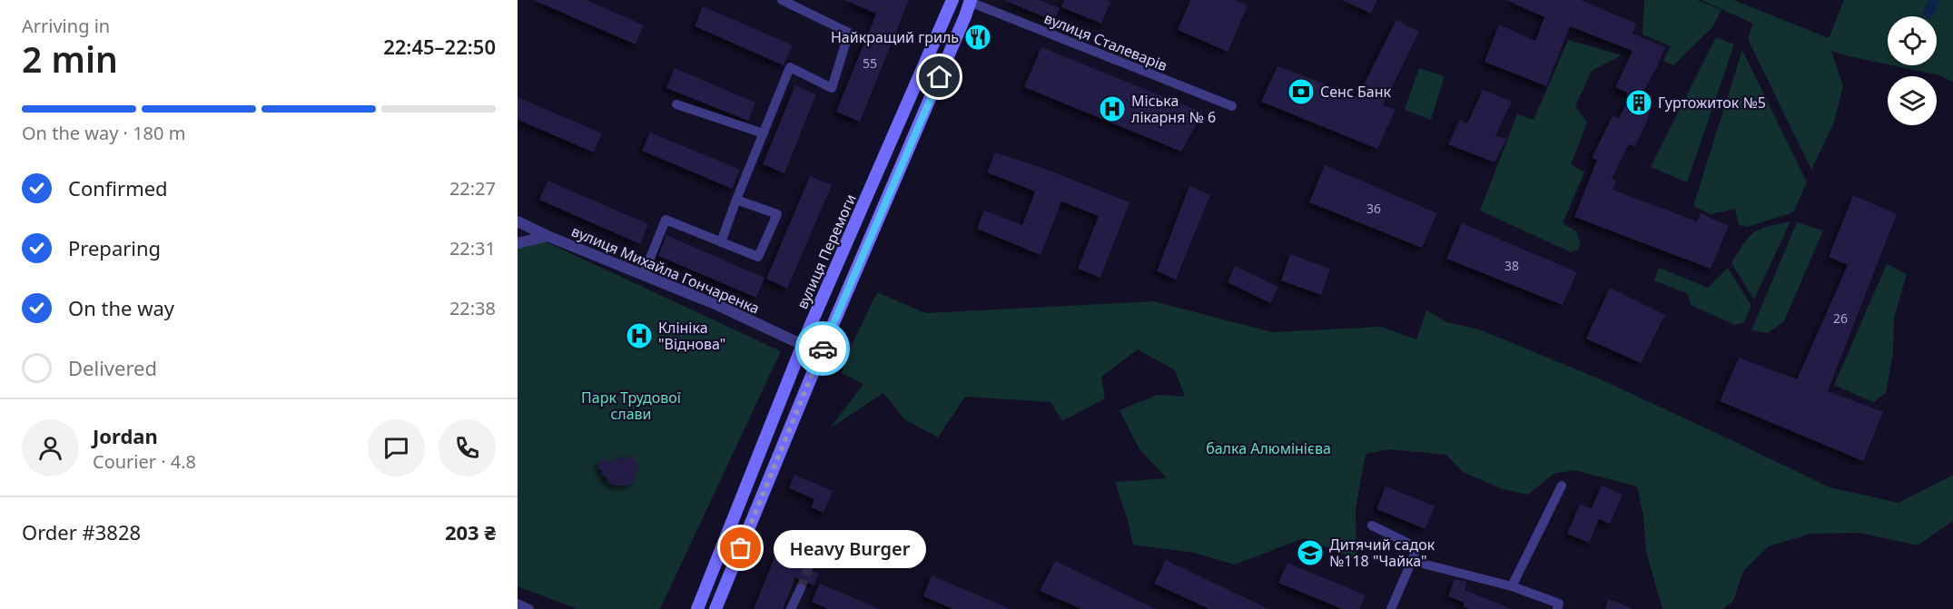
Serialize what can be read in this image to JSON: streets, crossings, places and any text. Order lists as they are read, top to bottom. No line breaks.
{"streets":{"main road":["вулиця Перемоги"],"street":["вулиця Сталеварів","вулиця Михайла Гончаренка"]},"crossings":[["вулиця Перемоги","вулиця Михайла Гончаренка"]],"parks":["Парк Трудової слави","балка Алюмінієва"],"places":{"restaurant":["Найкращий гриль"],"bank":["Сенс Банк"],"building":["Гуртожиток №5"],"hospital":["Мiська лiкарня № 6","Клініка \"Віднова\""],"other":["Heavy Burger"],"school or university":["Дитячий садок №118 \"Чайка\""]},"house_numbers":["55","36","38","26"],"page":{"heading":["2 min","Arriving in","22:45–22:50"],"panel":["Jordan","Courier · 4.8","Order #3828","203 ₴"],"bar":"On the way · 180 m","list":[["Confirmed","22:27"],["Preparing","22:31"],["On the way","22:38"],"Delivered"],"bubble":"Heavy Burger"}}
